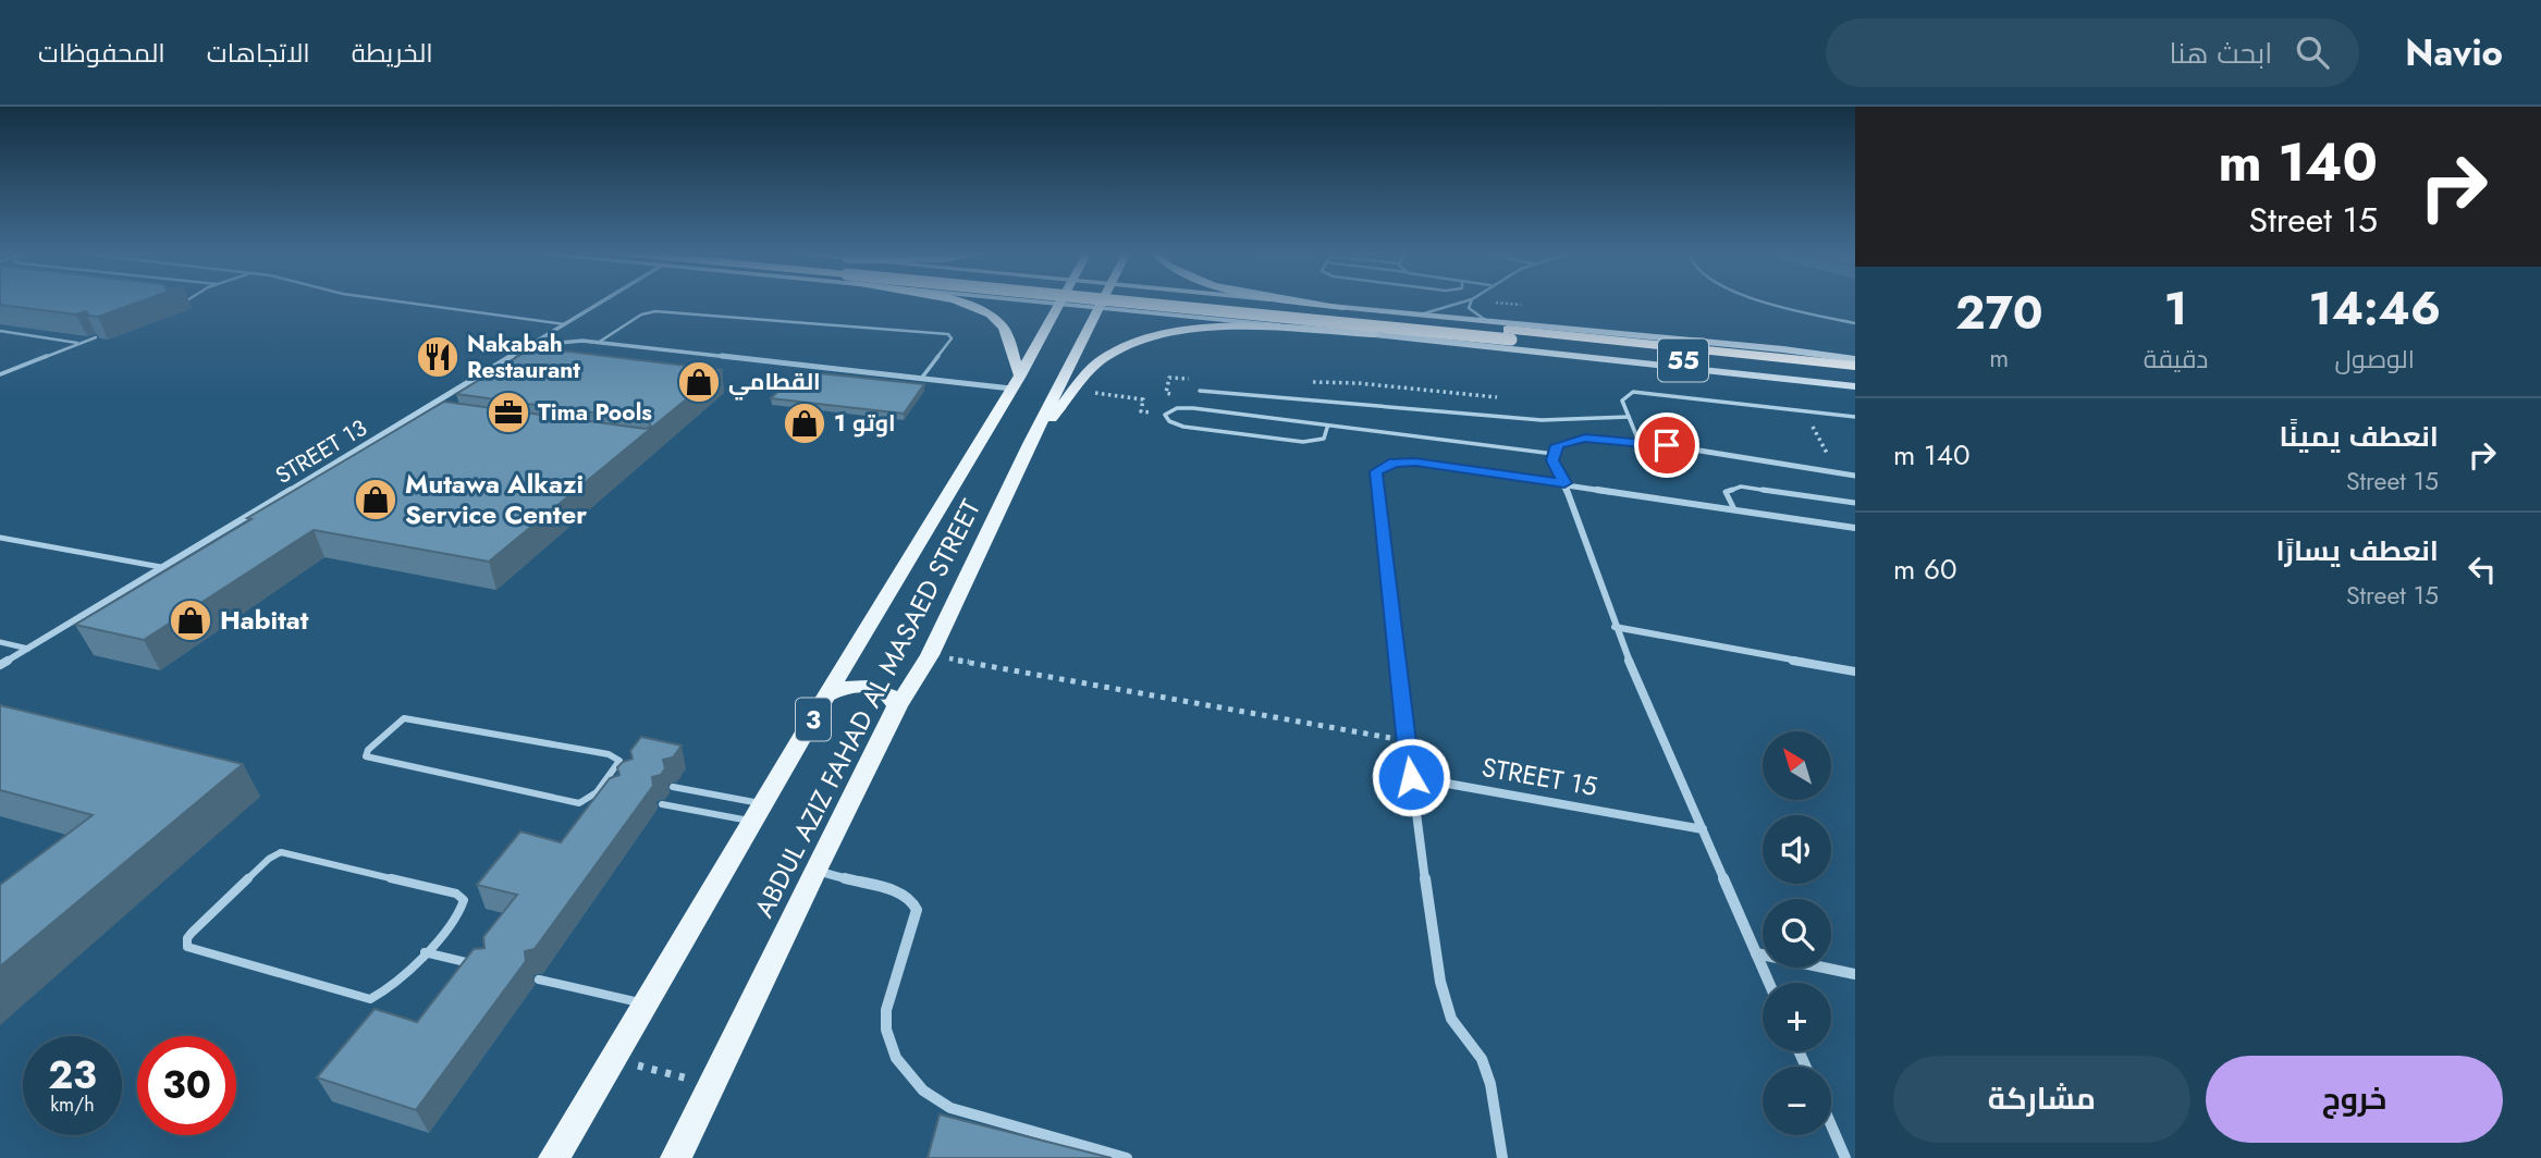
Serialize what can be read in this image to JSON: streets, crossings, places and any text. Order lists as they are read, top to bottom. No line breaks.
{"streets":{"highway":["55"],"main road":["ABDUL AZIZ FAHAD AL MASAED STREET","3"],"street":["STREET 13","STREET 15"]},"places":{"restaurant":["Nakabah Restaurant"],"shop":["القطامي","اوتو 1","Mutawa Alkazi Service Center","Habitat"],"office":["Tima Pools"]},"north":"top left","page":{"header":"Navio","search":"ابحث هنا","nav":["الخريطة","الاتجاهات","المحفوظات"],"turn":["140 m","Street 15"],"eta":["14:46","الوصول","1","دقيقة","270","m"],"list":[{"name":"انعطف يمينًا","note":"Street 15","value":"140 m"},{"name":"انعطف يسارًا","note":"Street 15","value":"60 m"}],"map_buttons":["+","−"],"speed":"23 km/h","limit":"30","buttons":["خروج","مشاركة"]}}
